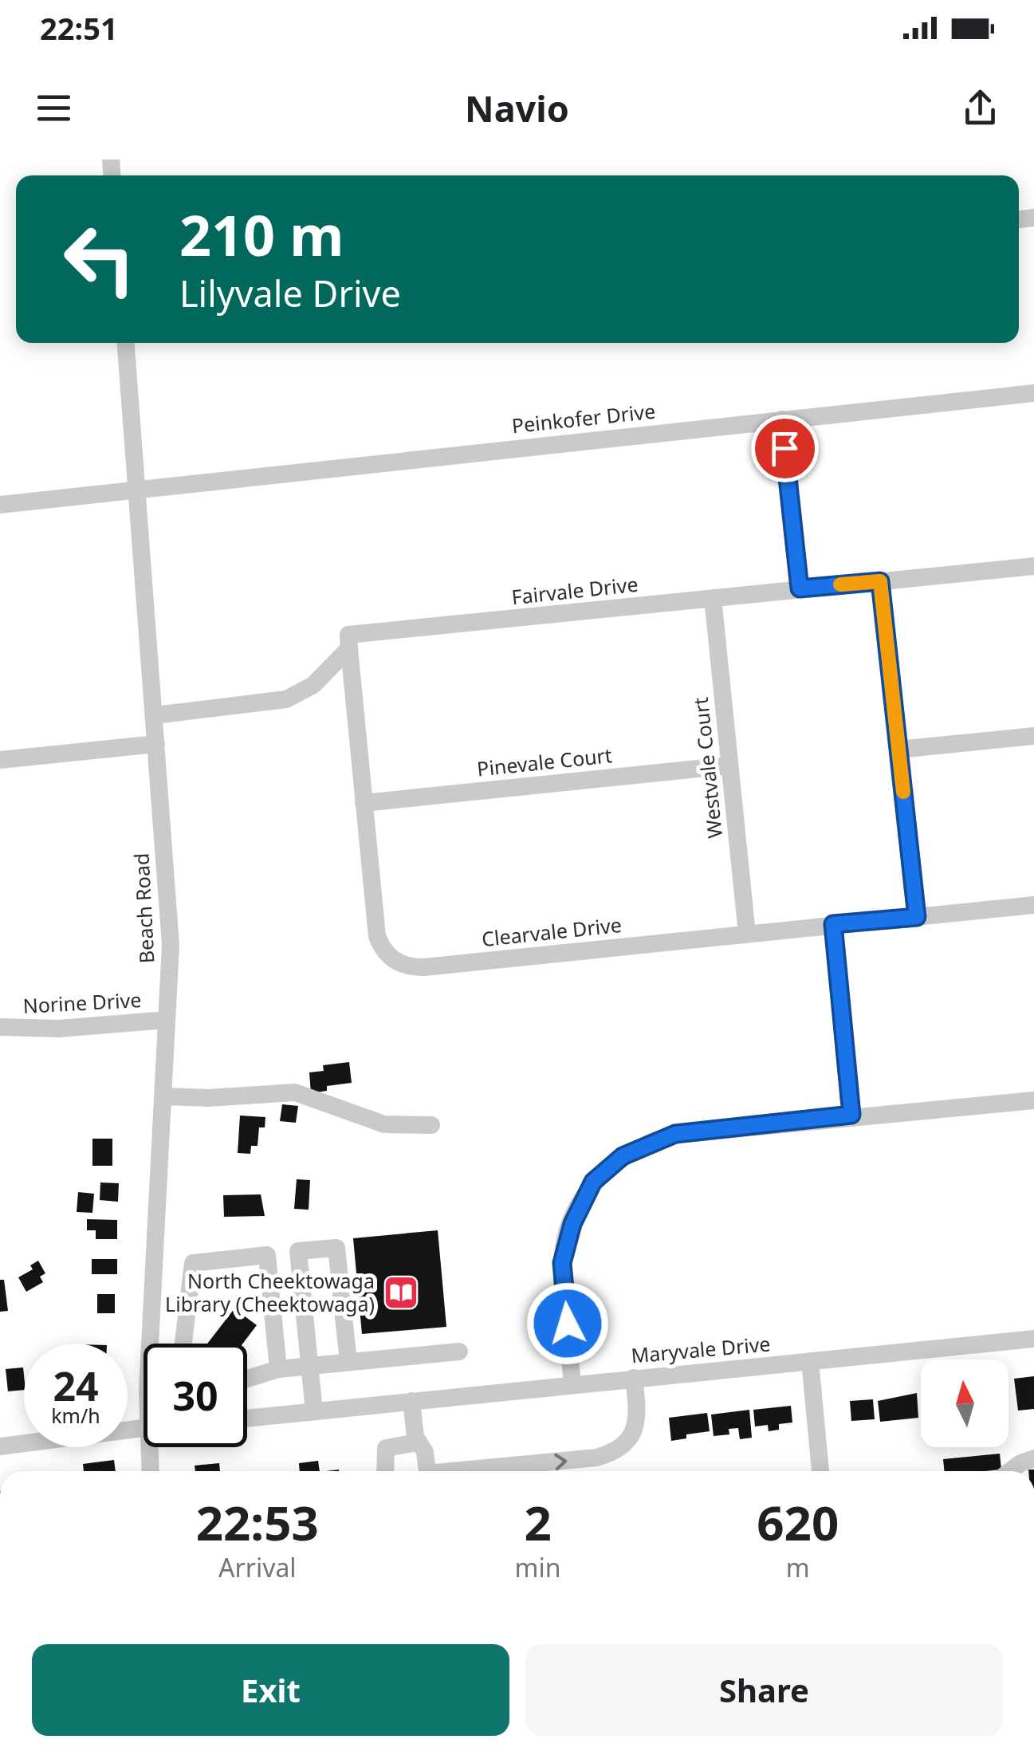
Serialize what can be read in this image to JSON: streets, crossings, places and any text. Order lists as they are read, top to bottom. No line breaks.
{"streets":{"street":["Peinkofer Drive","Fairvale Drive","Pinevale Court","Westvale Court","Beach Road","Clearvale Drive","Norine Drive","Maryvale Drive"]},"crossings":[["Peinkofer Drive","Beach Road"],["Fairvale Drive","Westvale Court"],["Fairvale Drive","Beach Road"],["Fairvale Drive","Clearvale Drive"],["Pinevale Court","Westvale Court"],["Pinevale Court","Clearvale Drive"],["Westvale Court","Clearvale Drive"],["Beach Road","Norine Drive"]],"places":{"library":["North Cheektowaga Library (Cheektowaga)"]},"north":"top","page":{"status":"22:51","header":"Navio","turn":["210 m","Lilyvale Drive"],"speed":"24 km/h","limit":"30","eta":["22:53","Arrival","2","min","620","m"],"buttons":["Exit","Share"]}}
